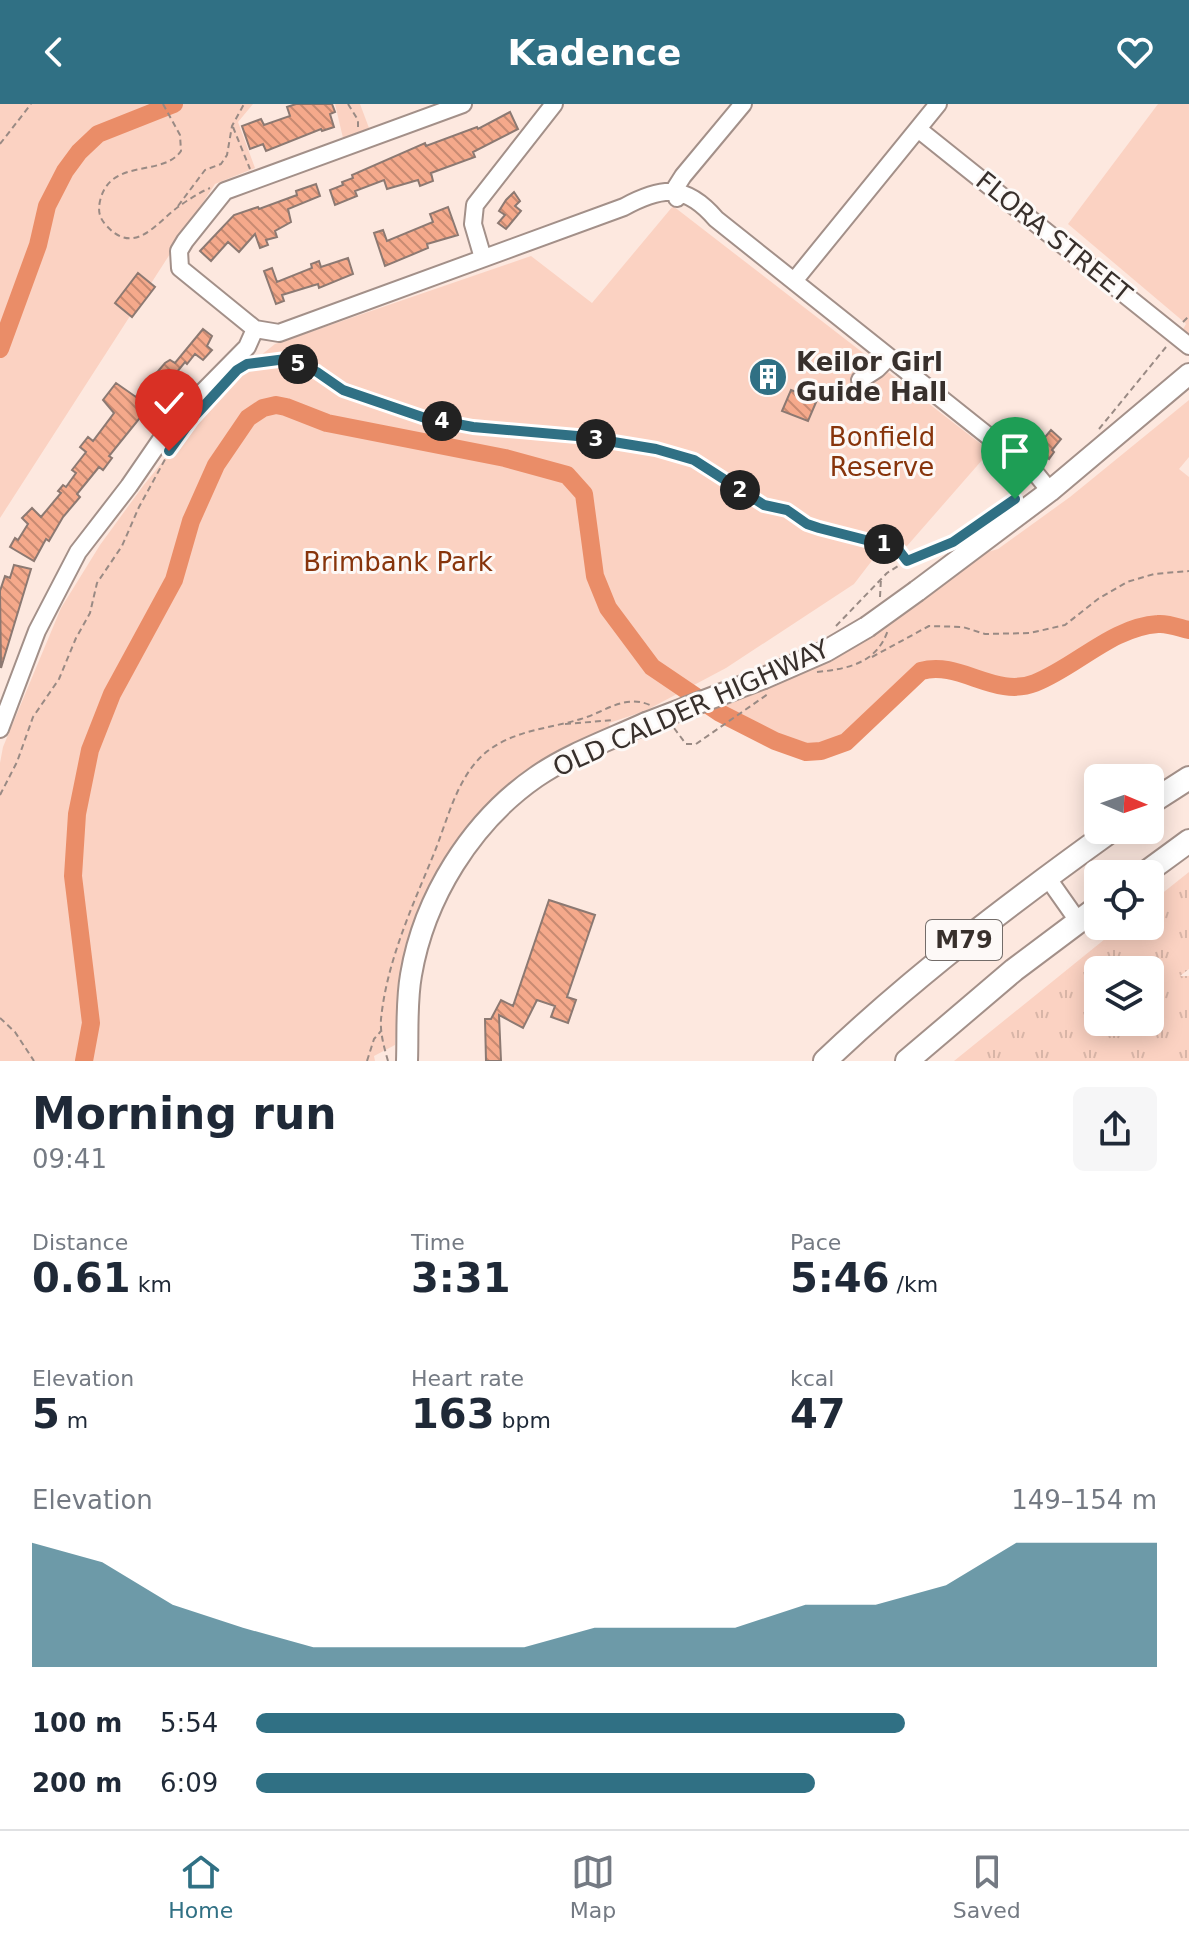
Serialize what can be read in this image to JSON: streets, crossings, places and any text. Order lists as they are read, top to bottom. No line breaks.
{"streets":{"highway":["M79"],"main road":["OLD CALDER HIGHWAY"],"street":["FLORA STREET"]},"parks":["Bonfield Reserve","Brimbank Park"],"places":{"building":["Keilor Girl Guide Hall"]},"north":"right","page":{"header":"Kadence","pins":["5","4","3","2","1"],"heading":["Morning run","09:41"],"stats":[["Distance","0.61 km"],["Time","3:31"],["Pace","5:46 /km"],["Elevation","5 m"],["Heart rate","163 bpm"],["kcal","47"]],"chart":["Elevation","149–154 m"],"list":[{"name":"100 m","note":"5:54"},{"name":"200 m","note":"6:09"}],"tabs":["Home","Map","Saved"]}}
